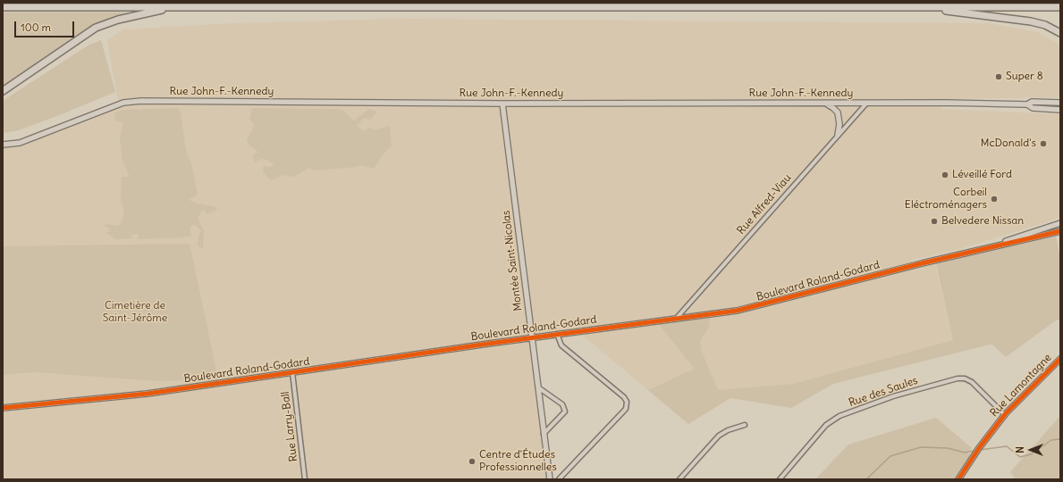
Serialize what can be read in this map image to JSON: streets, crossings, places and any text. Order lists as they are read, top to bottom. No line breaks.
{"streets":{"street":["Rue John-F.-Kennedy","Rue Alfred-Viau","Montée Saint-Nicolas","Boulevard Roland-Godard","Rue Lamontagne","Rue des Saules","Rue Larry-Ball"]},"crossings":[["Rue John-F.-Kennedy","Rue Alfred-Viau"],["Rue John-F.-Kennedy","Montée Saint-Nicolas"],["Rue Alfred-Viau","Boulevard Roland-Godard"],["Montée Saint-Nicolas","Boulevard Roland-Godard"],["Boulevard Roland-Godard","Rue Larry-Ball"],["Rue Lamontagne","Rue des Saules"]],"parks":["Cimetière de Saint-Jérôme"],"places":["Super 8","McDonald's","Léveillé Ford","Corbeil Eléctroménagers","Belvedere Nissan","Centre d'Études Professionnelles"],"scale_bar":"100 m","north":"left"}
